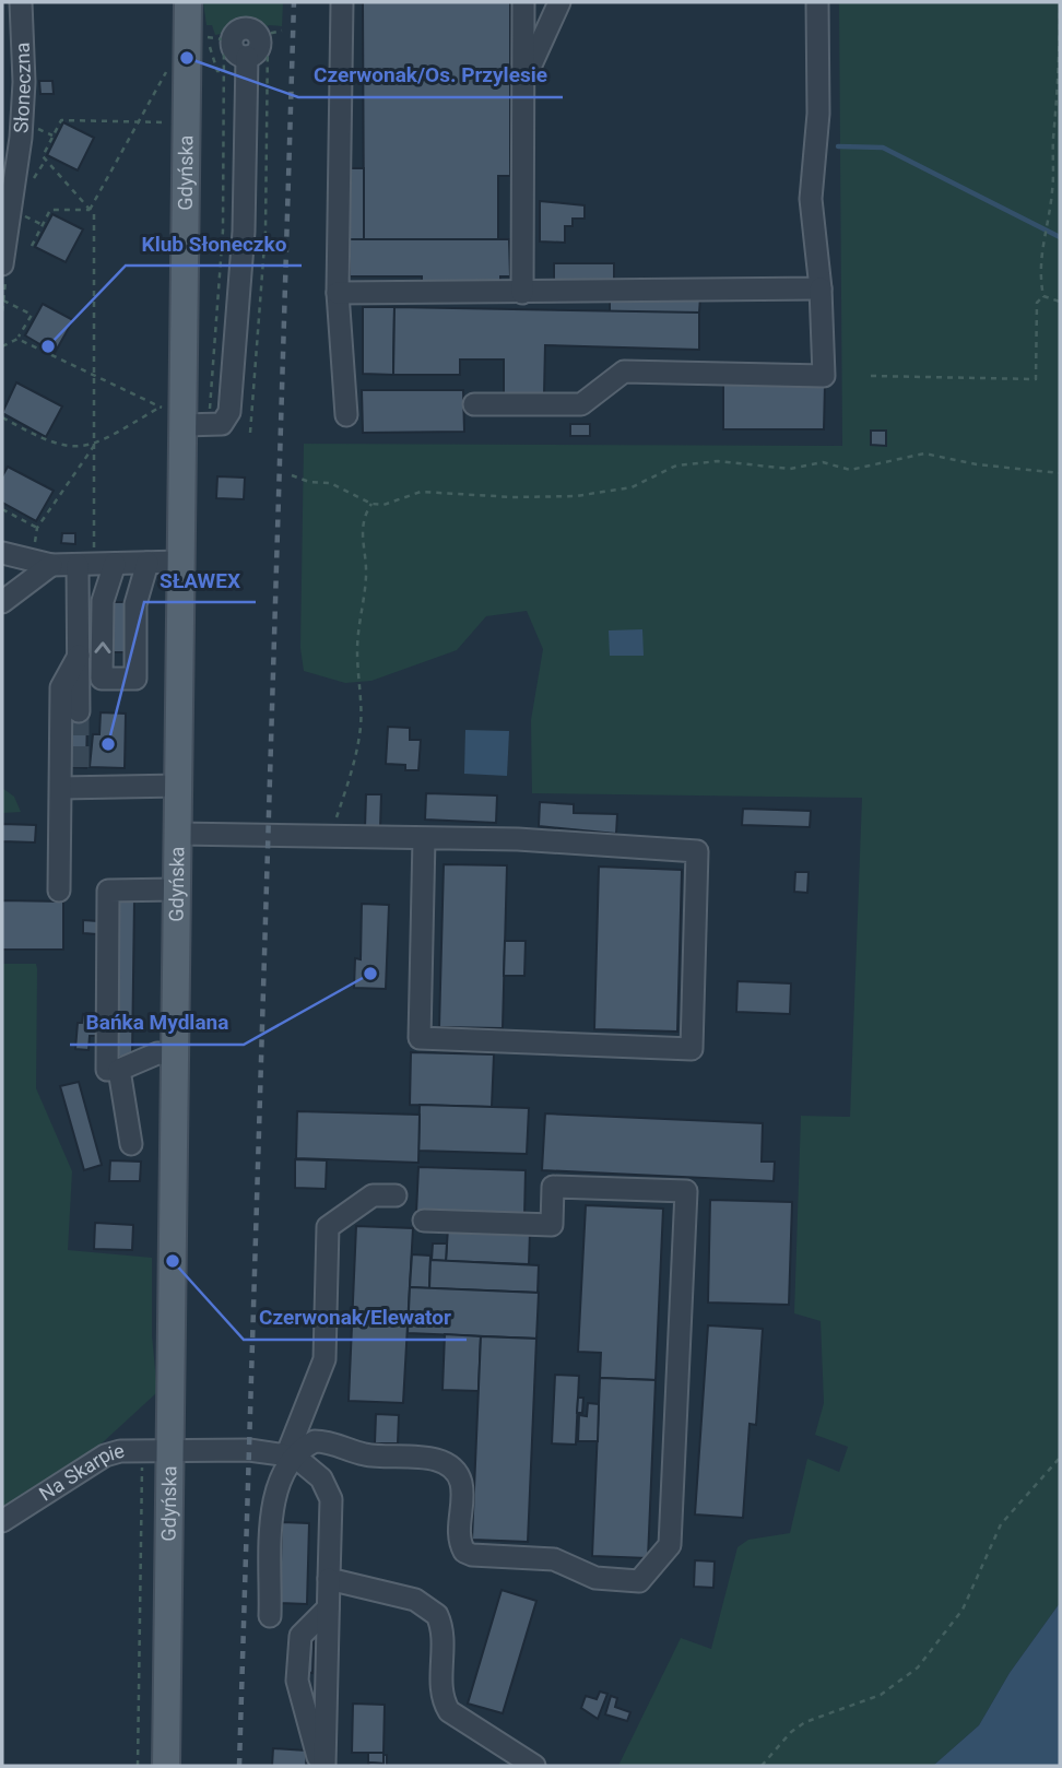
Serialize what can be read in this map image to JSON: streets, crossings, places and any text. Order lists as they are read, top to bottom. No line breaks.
{"streets":{"main road":["Gdyńska"],"street":["Słoneczna","Na Skarpie"]},"crossings":[["Gdyńska","Na Skarpie"]],"places":["Czerwonak/Os. Przylesie","Klub Słoneczko","SŁAWEX","Bańka Mydlana","Czerwonak/Elewator"]}
